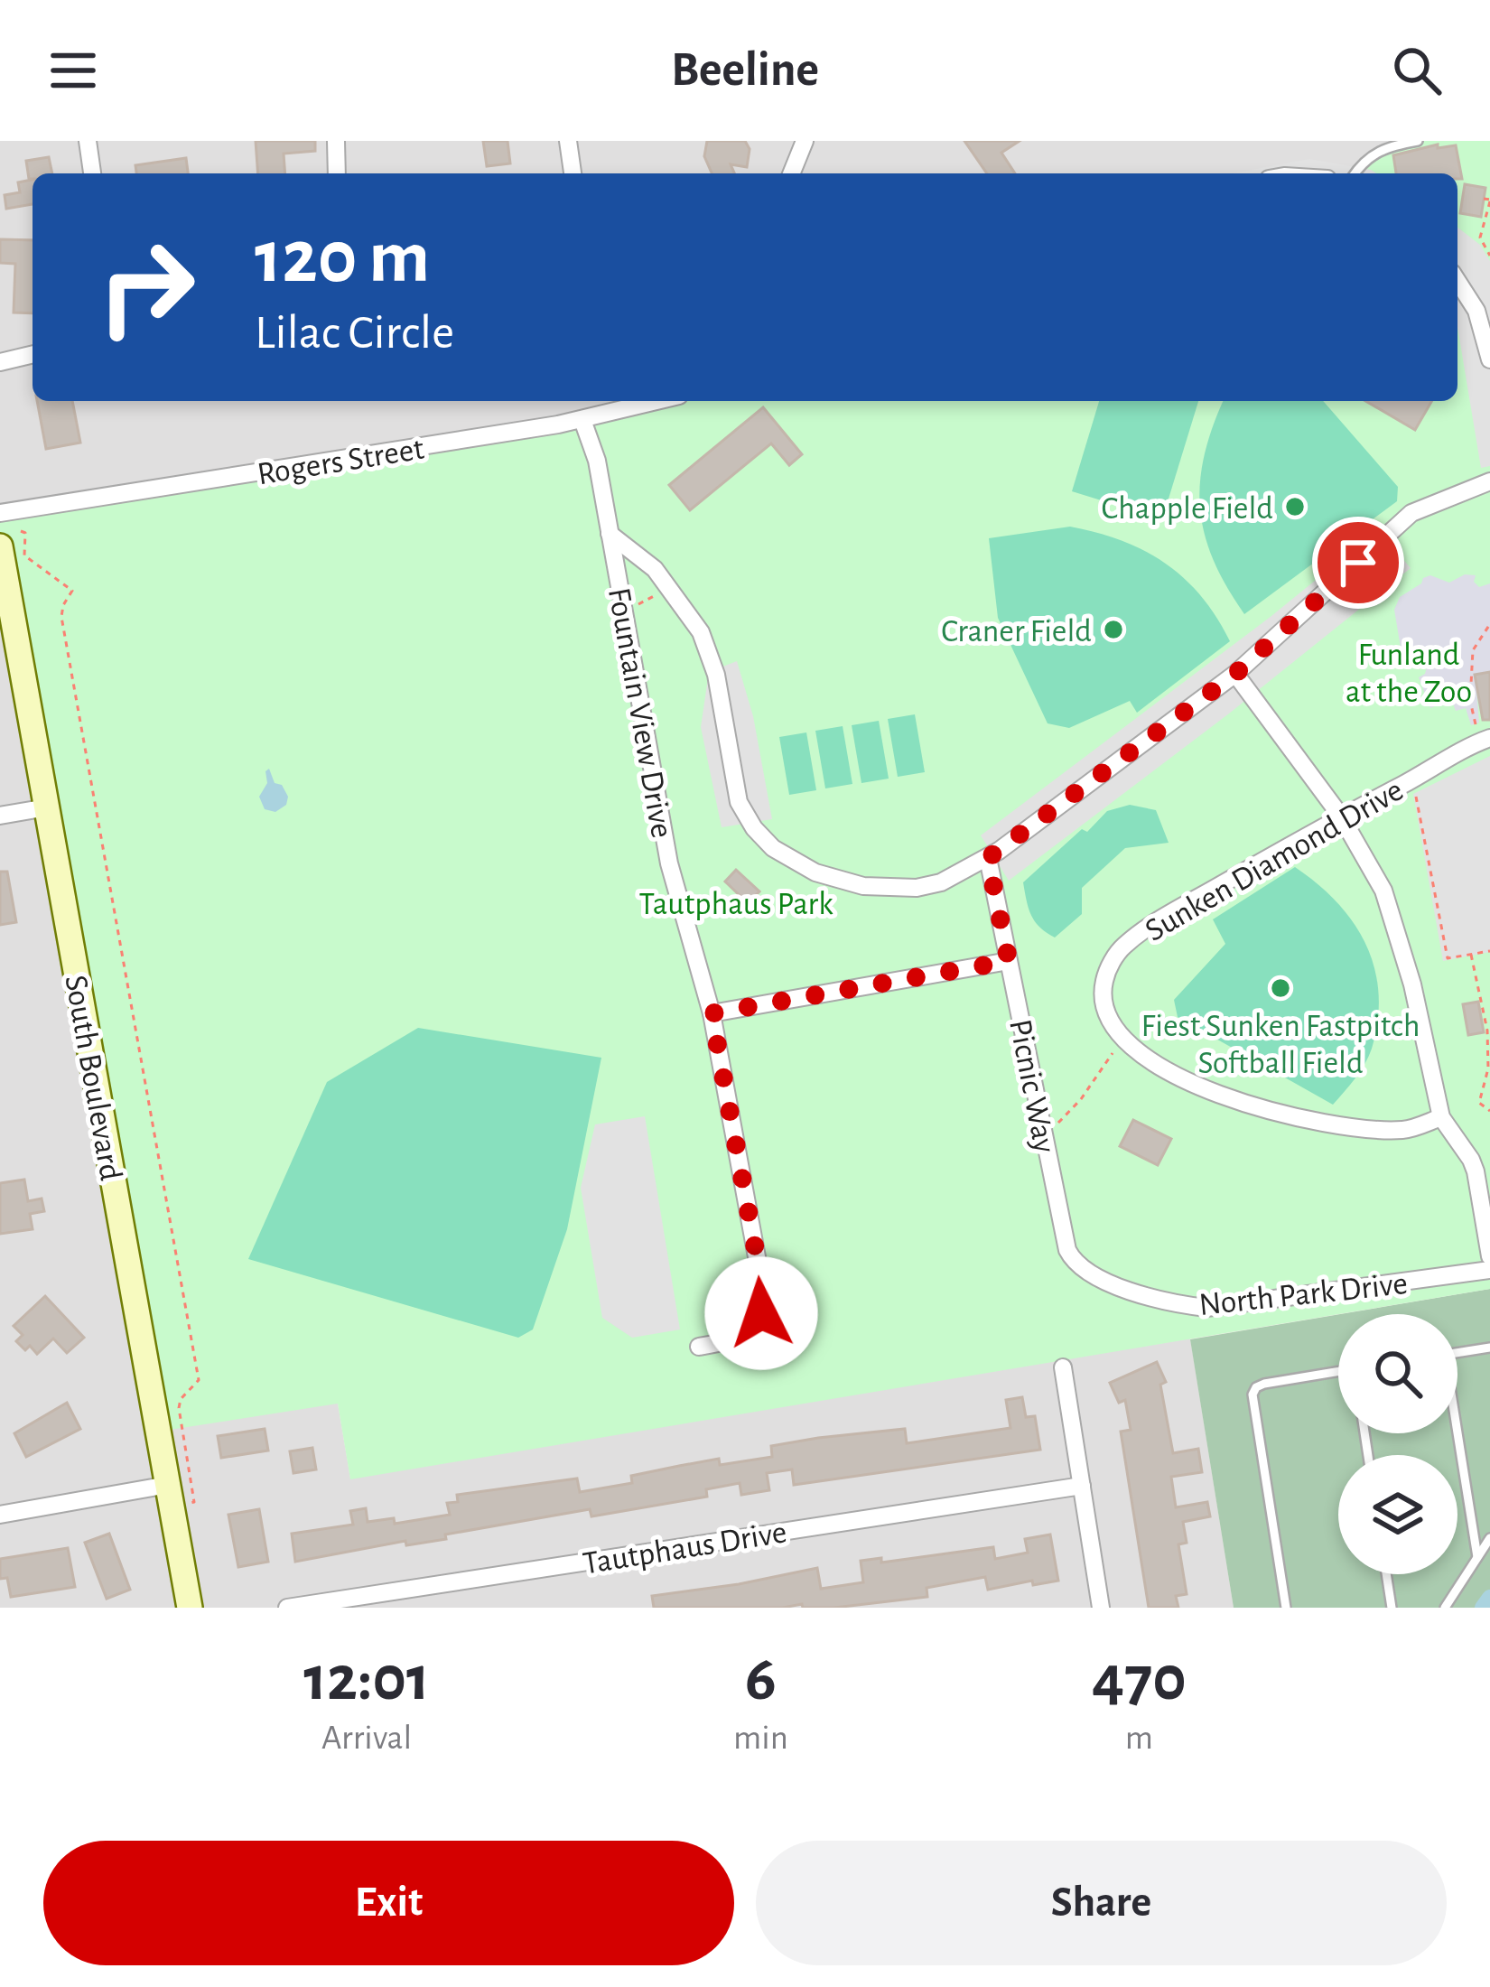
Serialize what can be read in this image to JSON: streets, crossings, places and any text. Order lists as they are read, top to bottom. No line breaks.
{"streets":{"street":["Rogers Street","Fountain View Drive","Sunken Diamond Drive","South Boulevard","Picnic Way","North Park Drive","Tautphaus Drive"]},"crossings":[["Rogers Street","Fountain View Drive"],["Picnic Way","North Park Drive"]],"parks":["Funland at the Zoo","Tautphaus Park"],"places":["Chapple Field","Craner Field","Fiest Sunken Fastpitch Softball Field"],"page":{"header":"Beeline","turn":["120 m","Lilac Circle"],"eta":["12:01","Arrival","6","min","470","m"],"buttons":["Exit","Share"]}}
